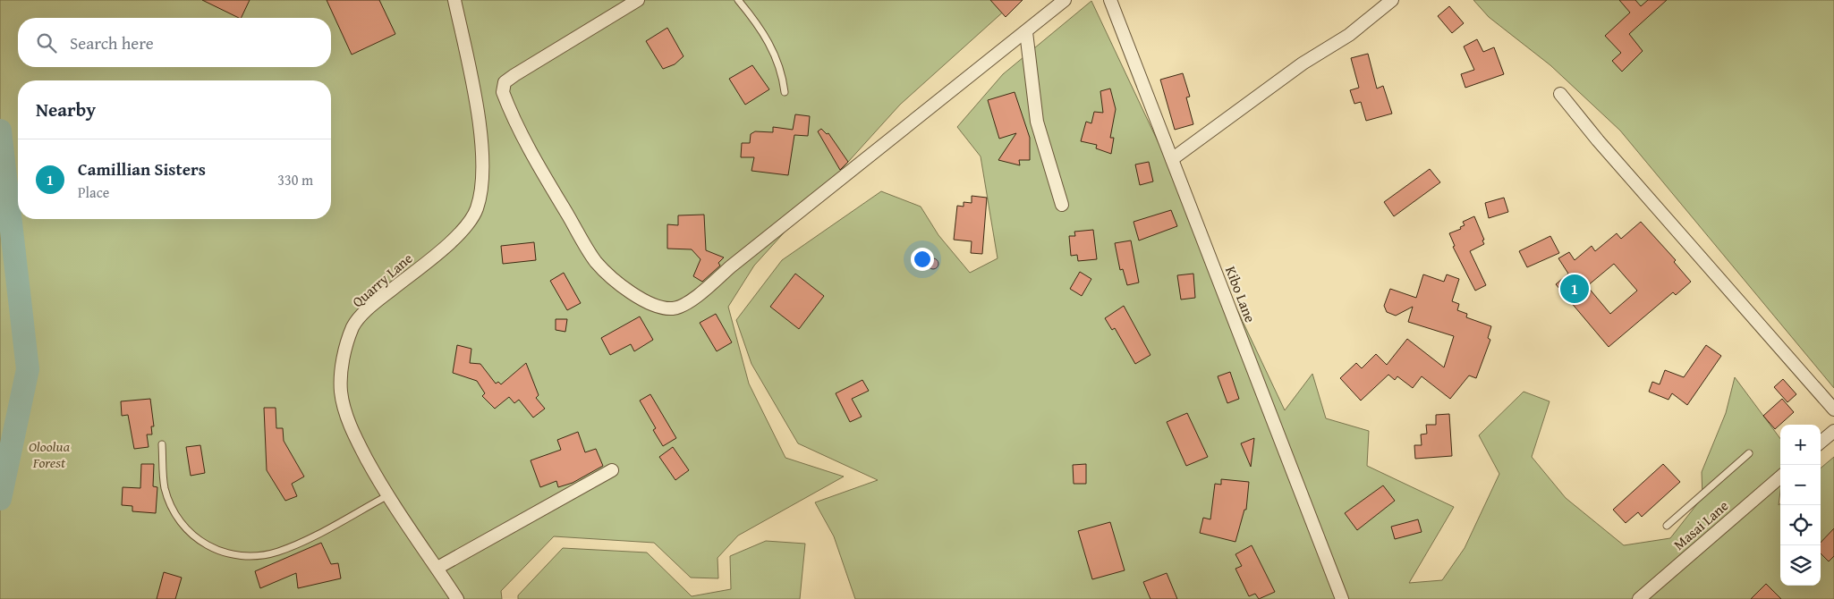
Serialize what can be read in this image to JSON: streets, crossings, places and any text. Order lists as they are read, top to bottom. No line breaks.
{"streets":{"street":["Quarry Lane","Kibo Lane","Masai Lane"]},"parks":["Oloolua Forest"],"page":{"search":"Search here","heading":"Nearby","list":[{"mark":"1","name":"Camillian Sisters","note":"Place","value":"330 m"}],"pins":"1","map_buttons":["+","−"]}}
